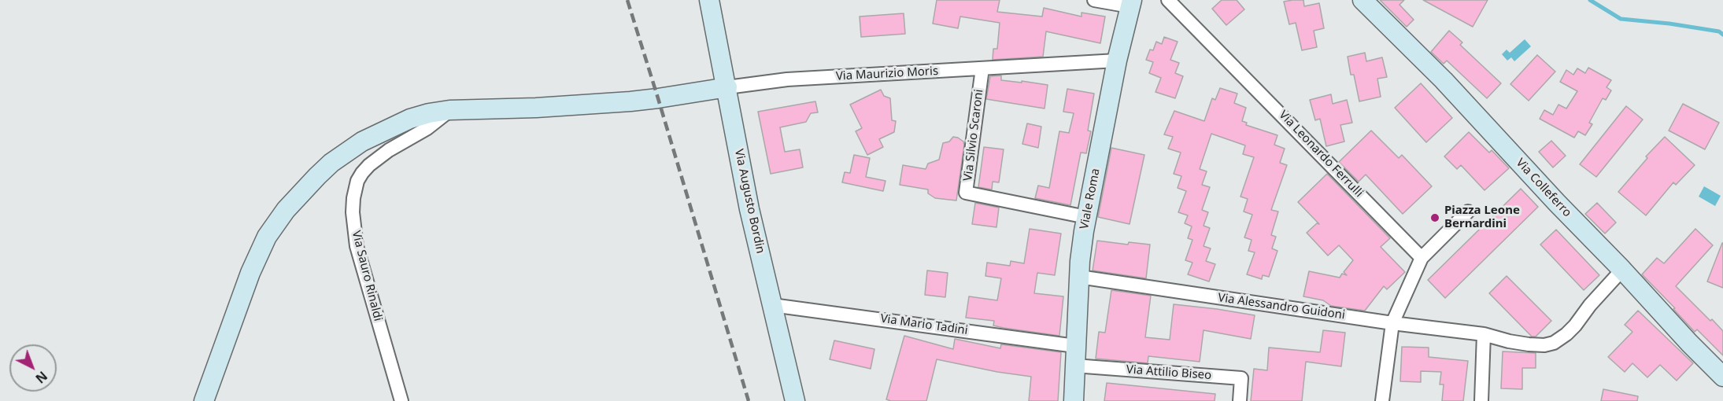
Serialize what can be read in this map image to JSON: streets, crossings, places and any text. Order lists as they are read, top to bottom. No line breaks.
{"streets":{"street":["Via Maurizio Moris","Via Silvio Scaroni","Via Leonardo Ferrulli","Via Colleferro","Viale Roma","Via Augusto Bordin","Via Sauro Rinaldi","Via Alessandro Guidoni","Via Mario Tadini","Via Attilio Biseo"]},"crossings":[["Via Maurizio Moris","Via Silvio Scaroni"],["Via Maurizio Moris","Viale Roma"],["Via Maurizio Moris","Via Augusto Bordin"],["Via Maurizio Moris","Via Sauro Rinaldi"],["Via Silvio Scaroni","Viale Roma"],["Via Colleferro","Via Alessandro Guidoni"],["Viale Roma","Via Alessandro Guidoni"],["Viale Roma","Via Mario Tadini"],["Viale Roma","Via Attilio Biseo"],["Via Augusto Bordin","Via Mario Tadini"]],"places":["Piazza Leone Bernardini"],"north":"bottom right"}
